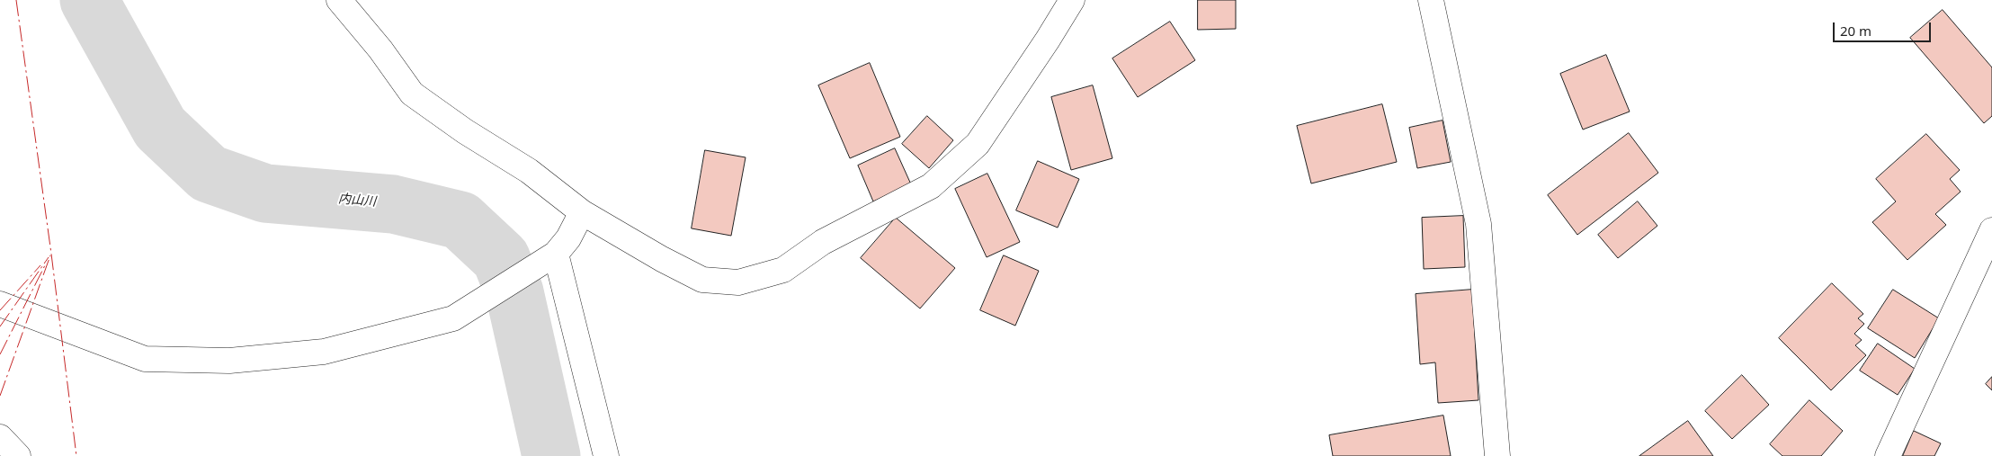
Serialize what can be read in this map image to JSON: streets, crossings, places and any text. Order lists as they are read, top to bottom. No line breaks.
{"water":["内山川"],"scale_bar":"20 m"}
